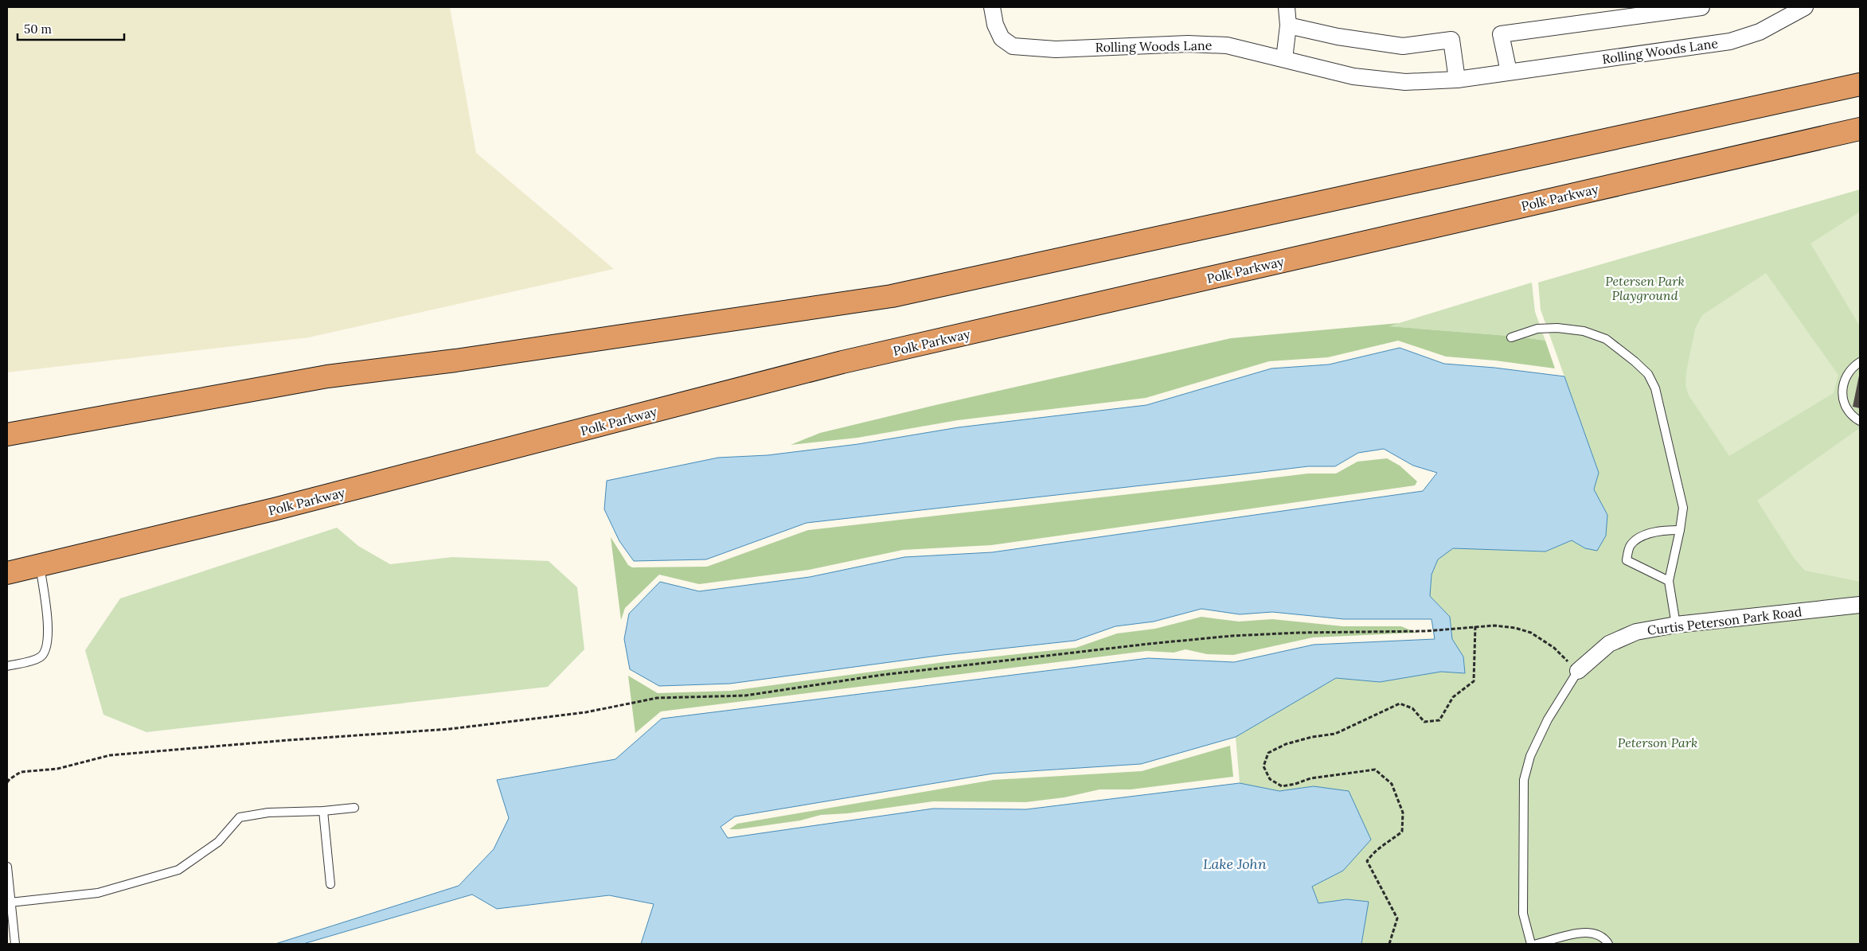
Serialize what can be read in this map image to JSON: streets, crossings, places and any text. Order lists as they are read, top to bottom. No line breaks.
{"streets":{"highway":["Polk Parkway"],"street":["Rolling Woods Lane","Curtis Peterson Park Road"]},"water":["Lake John"],"parks":["Petersen Park Playground","Peterson Park"],"scale_bar":"50 m"}
